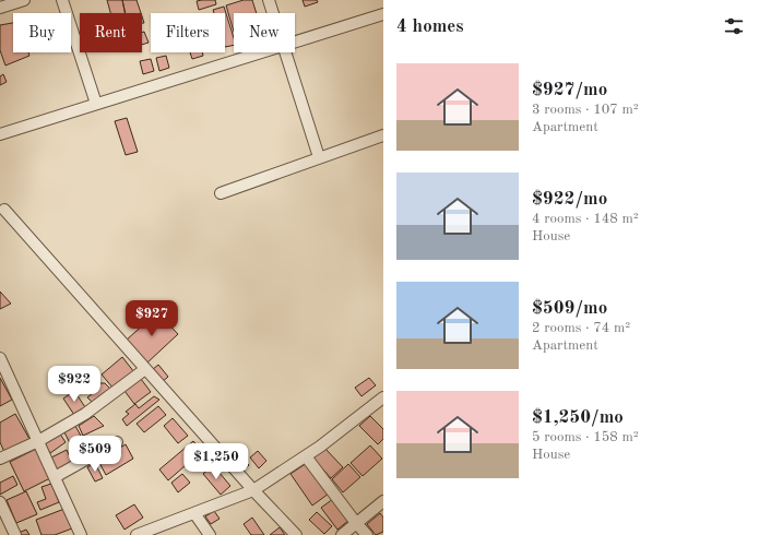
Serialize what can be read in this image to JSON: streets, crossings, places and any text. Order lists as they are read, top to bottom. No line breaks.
{"page":{"heading":"4 homes","chip":["Buy","Rent","Filters","New"],"list":[{"name":"$927/mo","note":"3 rooms · 107 m² · Apartment"},{"name":"$922/mo","note":"4 rooms · 148 m² · House"},{"name":"$509/mo","note":"2 rooms · 74 m² · Apartment"},{"name":"$1,250/mo","note":"5 rooms · 158 m² · House"}],"price":["$927","$922","$509","$1,250"]}}
